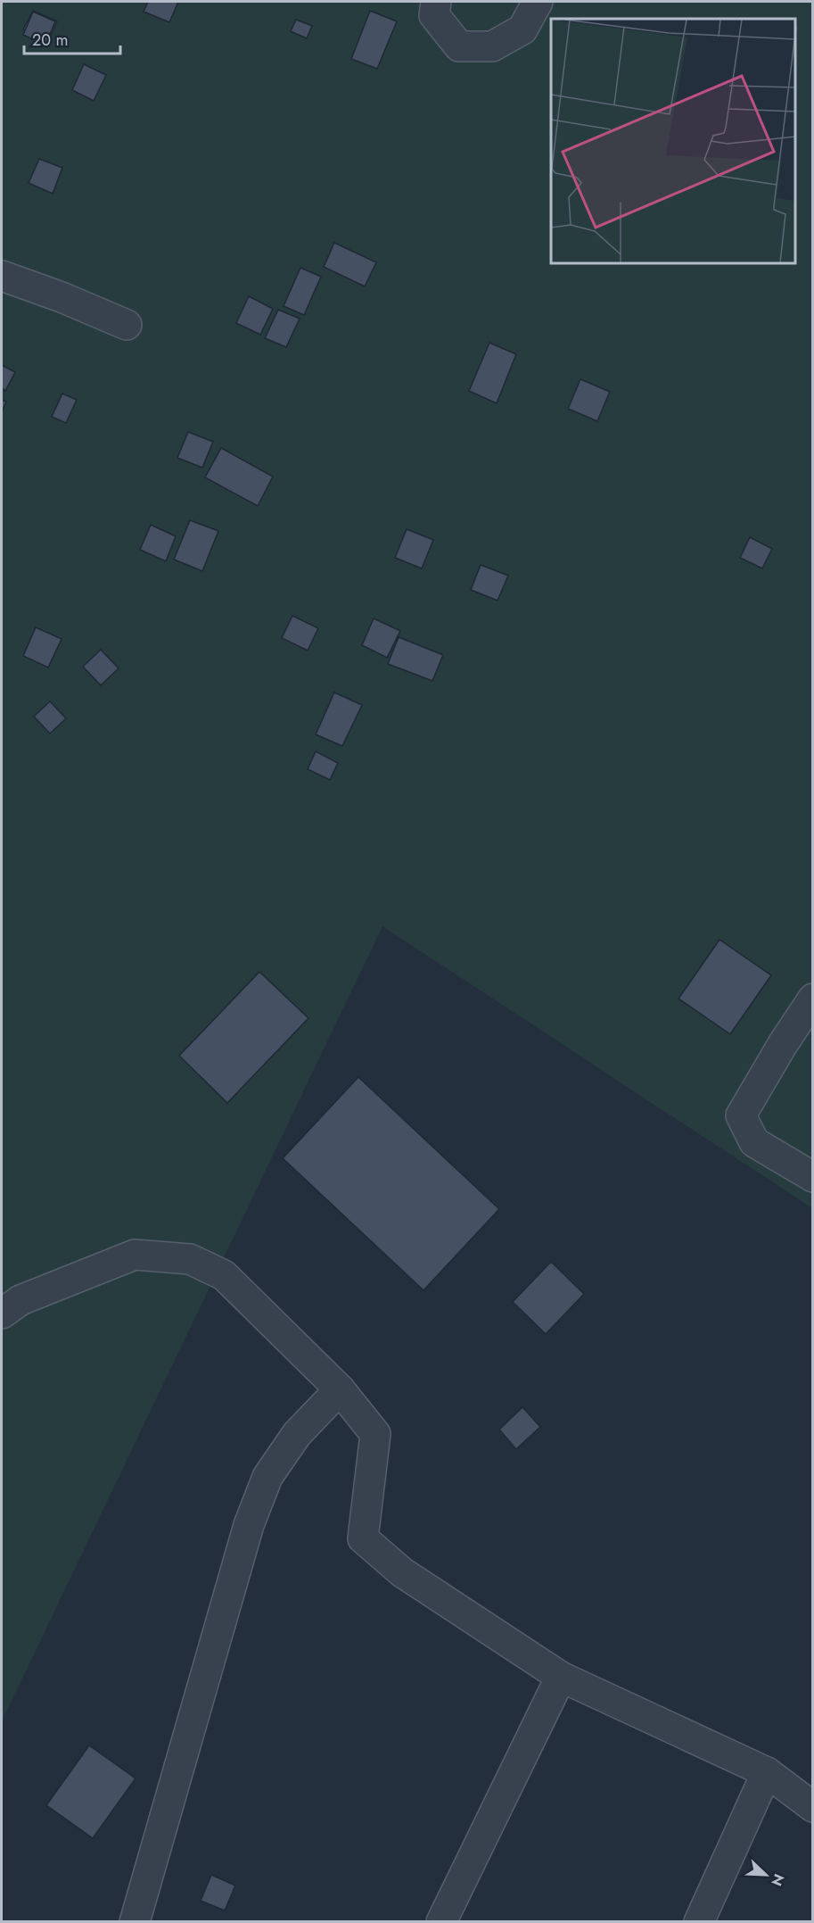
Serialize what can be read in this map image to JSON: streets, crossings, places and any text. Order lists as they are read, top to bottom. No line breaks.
{"scale_bar":"20 m","north":"bottom right"}
